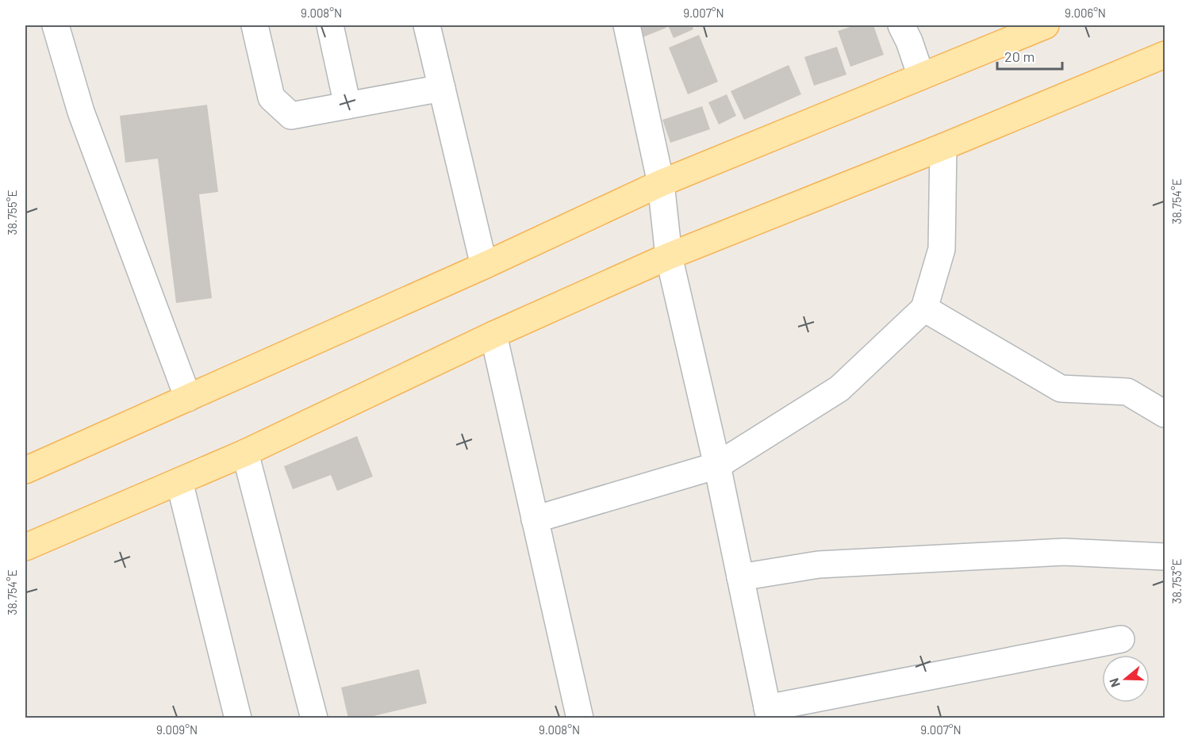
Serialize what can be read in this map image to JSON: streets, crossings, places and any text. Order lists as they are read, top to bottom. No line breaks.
{"scale_bar":"20 m","north":"left","coordinates":["9.008°N","9.007°N","9.006°N","38.754°E","38.755°E","38.753°E","9.009°N"]}
